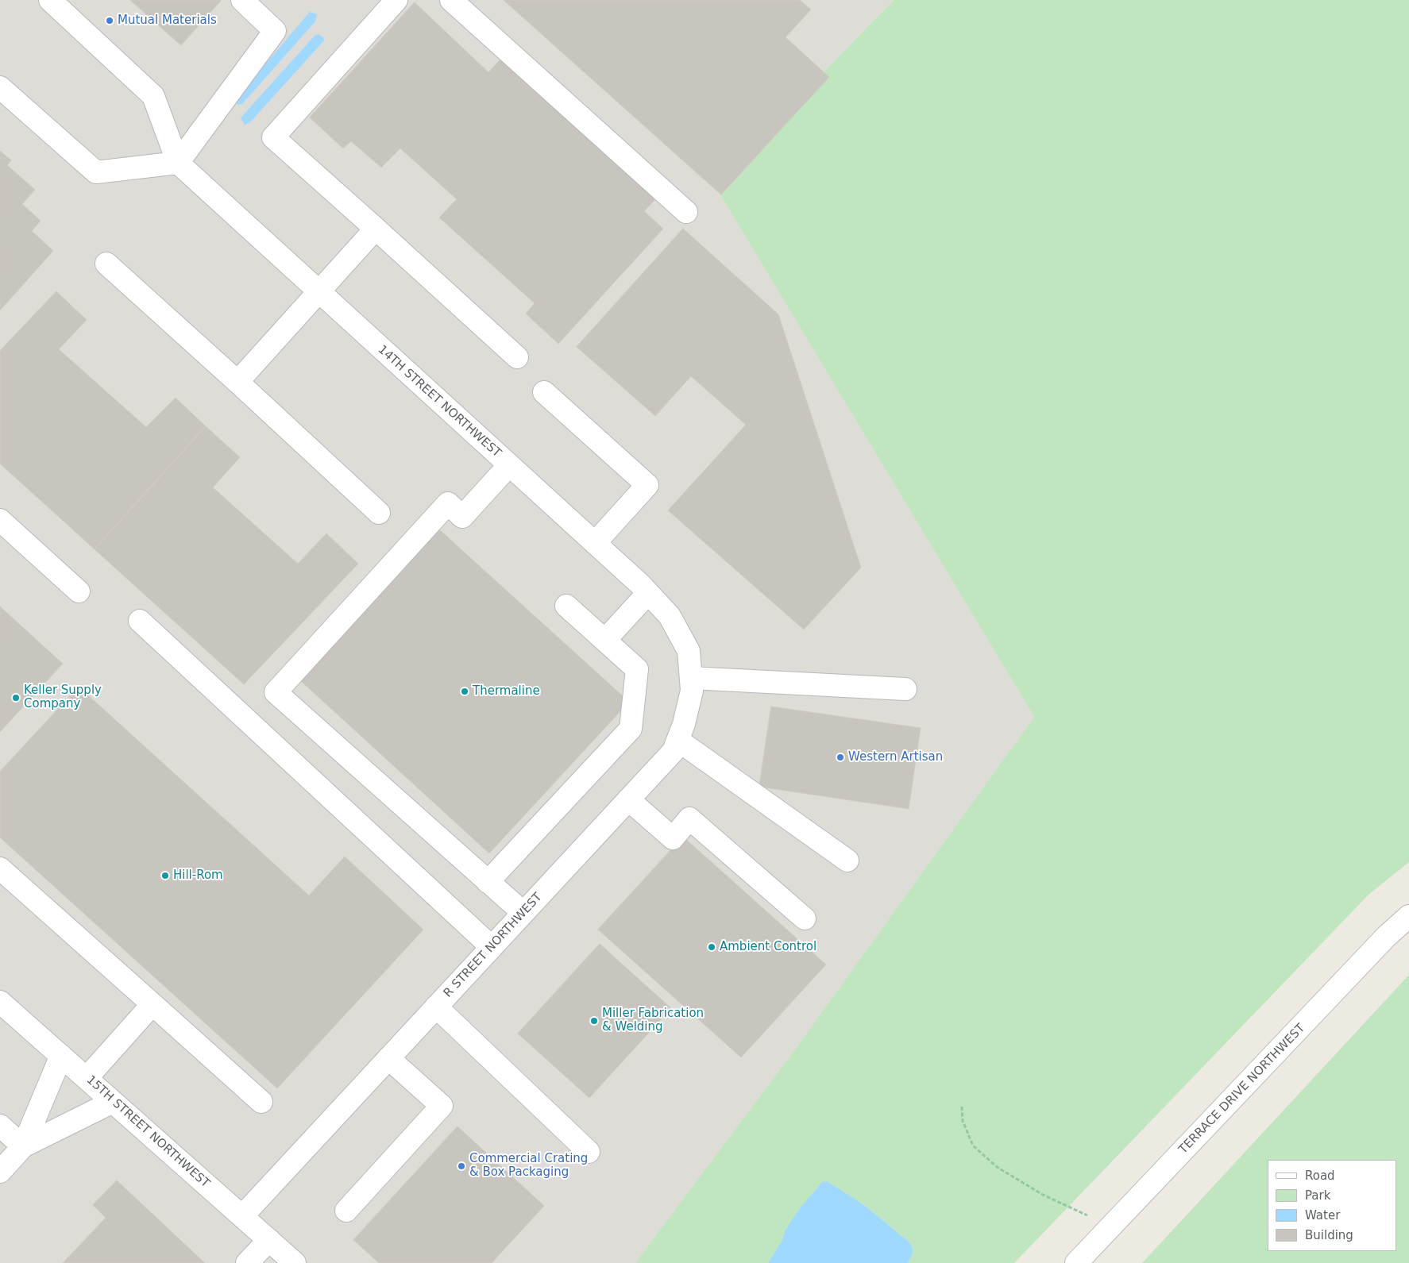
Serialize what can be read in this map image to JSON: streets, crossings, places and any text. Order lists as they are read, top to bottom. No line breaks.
{"streets":{"street":["14TH STREET NORTHWEST","R STREET NORTHWEST","TERRACE DRIVE NORTHWEST","15TH STREET NORTHWEST"]},"crossings":[["14TH STREET NORTHWEST","R STREET NORTHWEST"],["R STREET NORTHWEST","15TH STREET NORTHWEST"]],"places":["Mutual Materials","Thermaline","Keller Supply Company","Western Artisan","Hill-Rom","Ambient Control","Miller Fabrication & Welding","Commercial Crating & Box Packaging"],"legend":["Road","Park","Water","Building"]}
